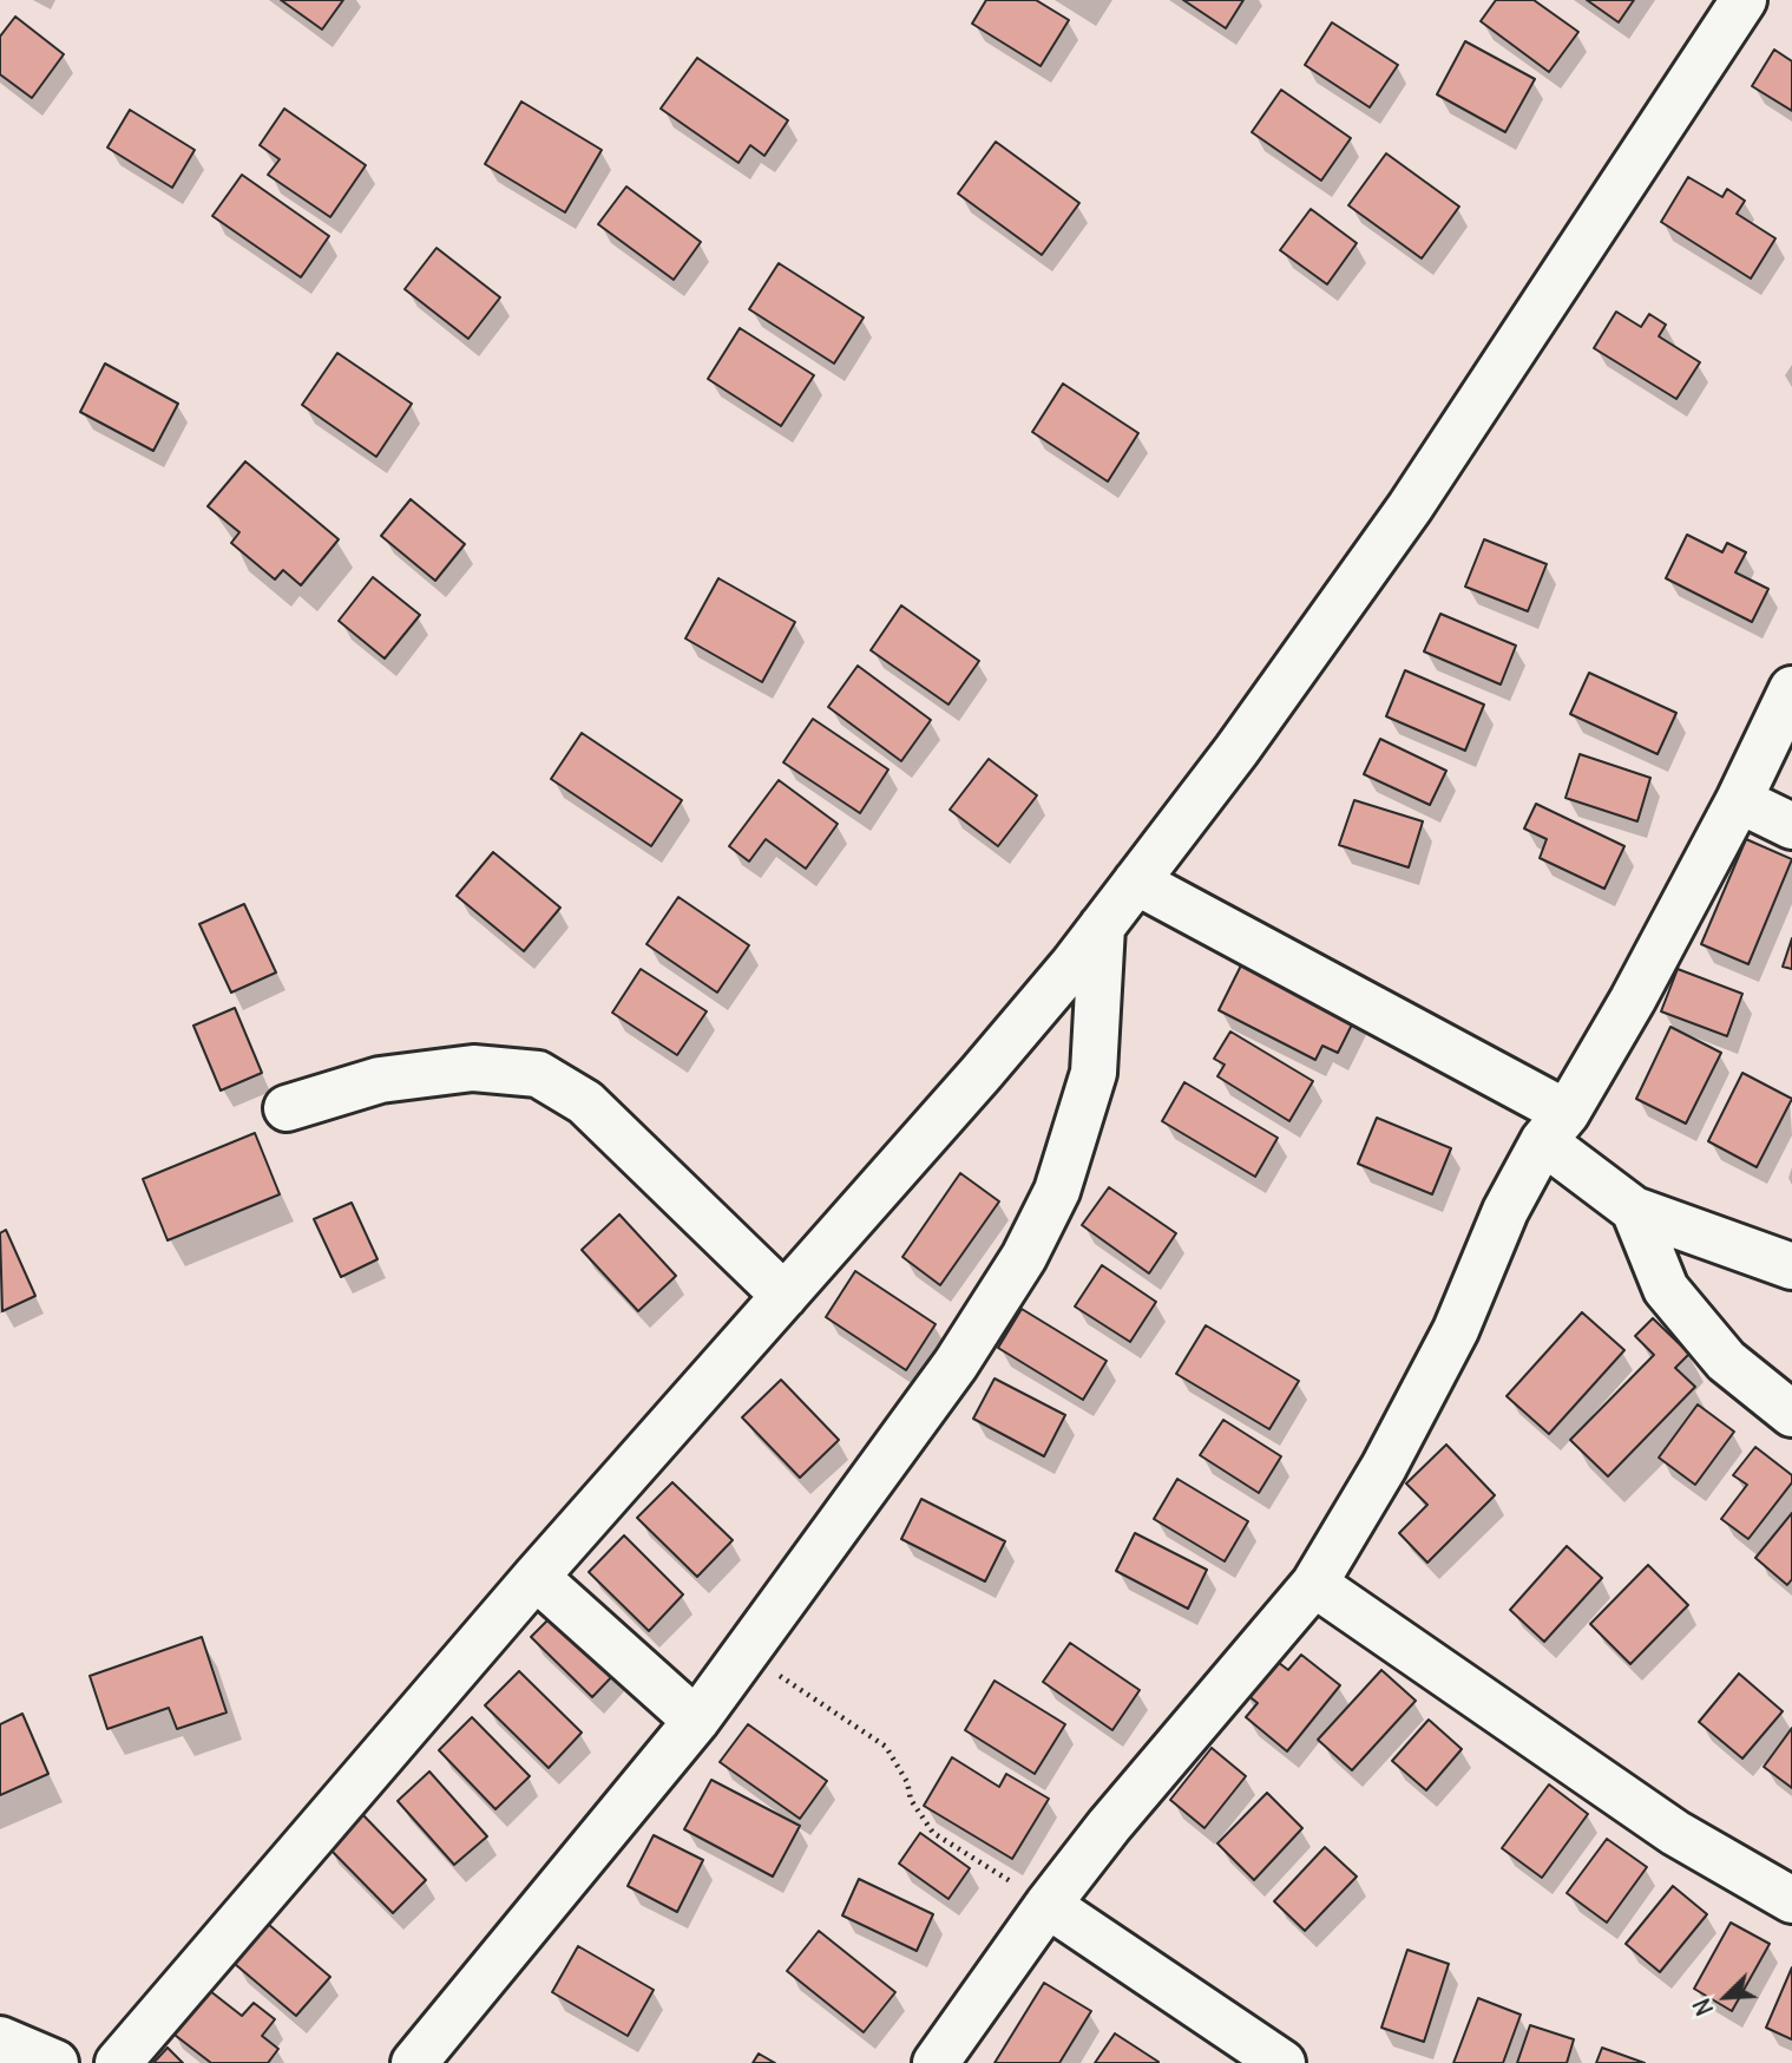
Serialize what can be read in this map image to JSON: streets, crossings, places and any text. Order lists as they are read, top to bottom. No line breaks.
{"north":"bottom left"}
